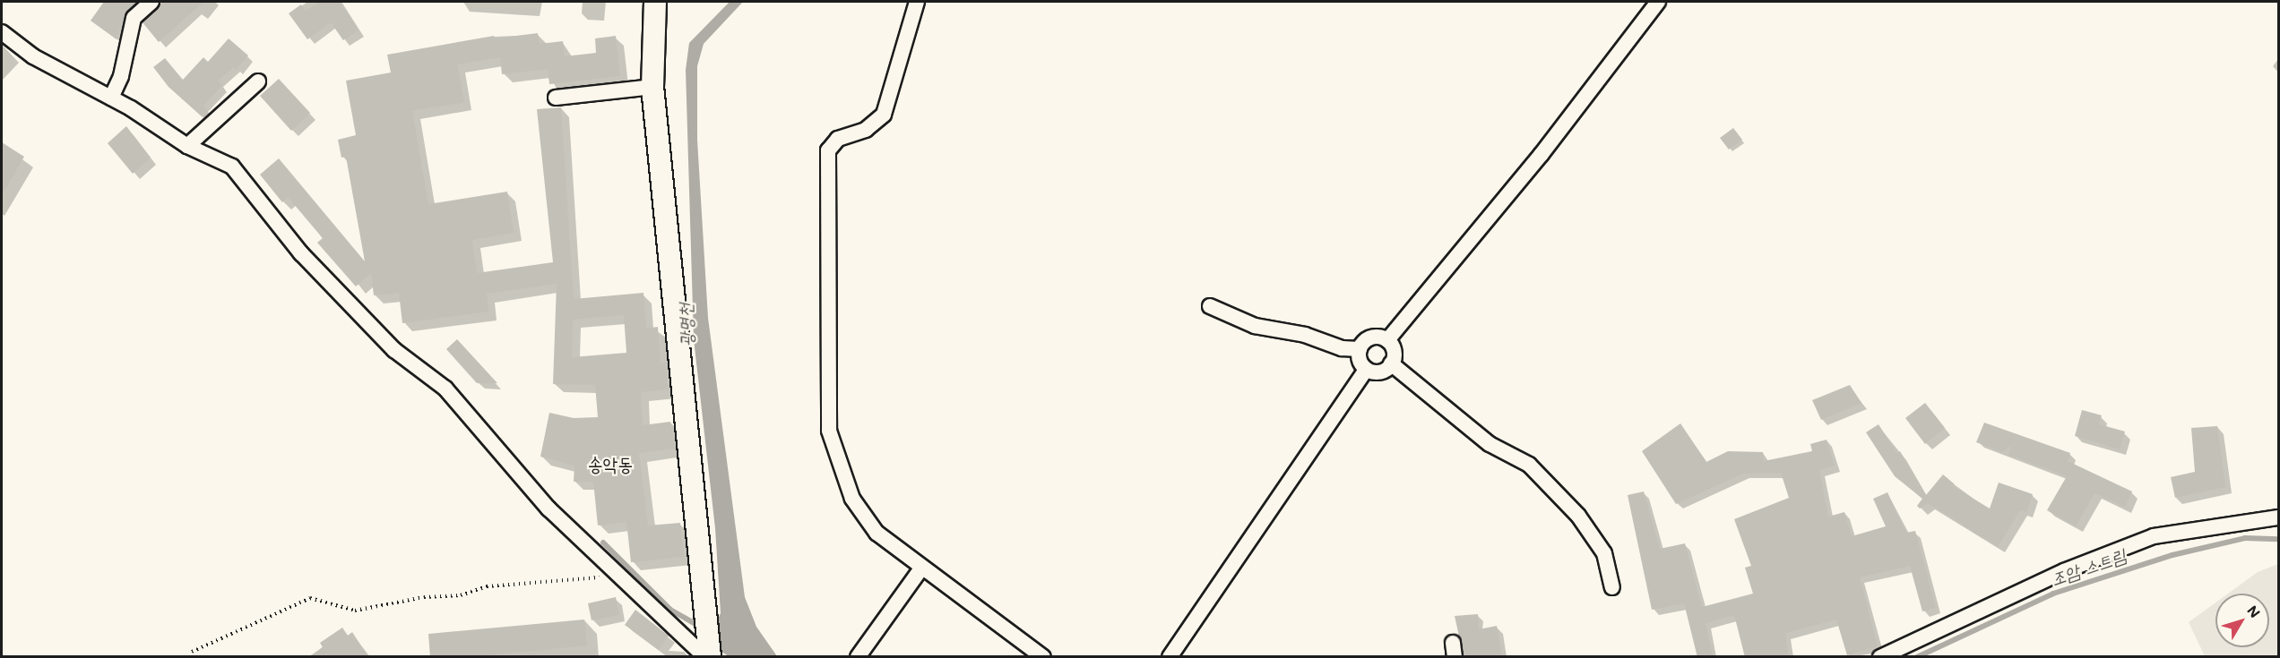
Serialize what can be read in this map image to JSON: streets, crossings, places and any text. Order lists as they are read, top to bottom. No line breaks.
{"districts":["송악동"],"water":["광명천","조암 스트림"],"north":"top right"}
